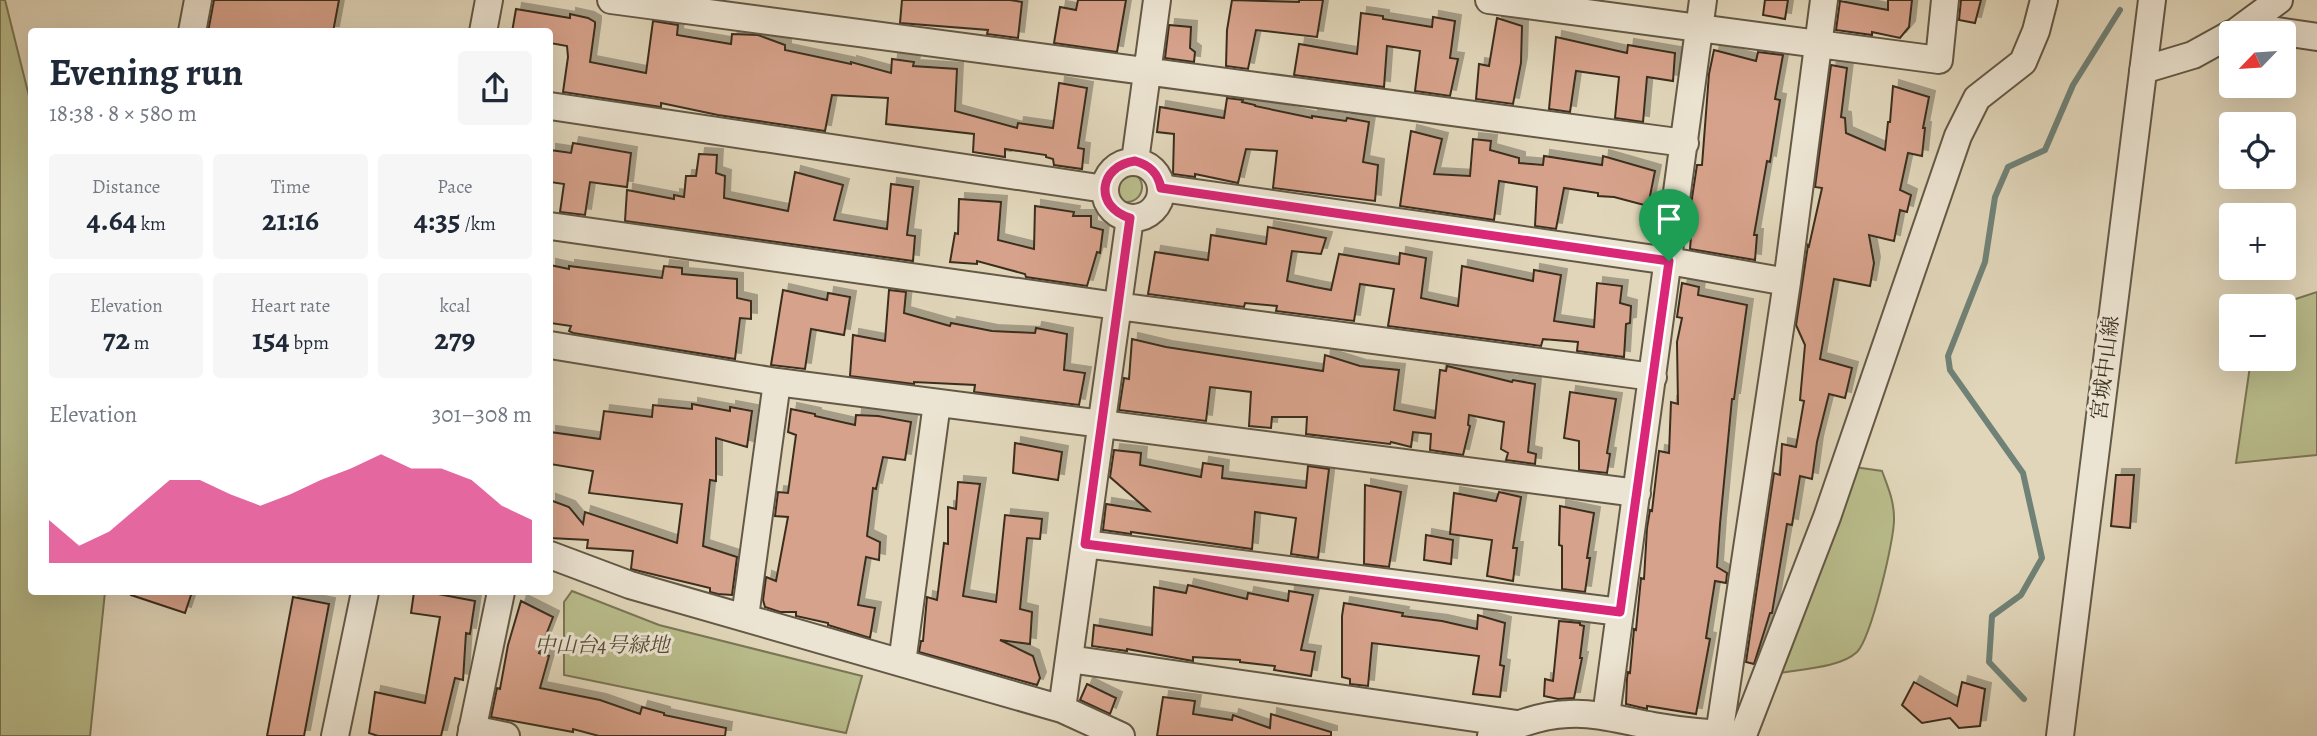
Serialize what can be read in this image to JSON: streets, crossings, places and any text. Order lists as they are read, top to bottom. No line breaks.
{"streets":{"street":["宮城中山線"]},"parks":["中山台4号緑地"],"north":"bottom left","page":{"map_buttons":["+","−"],"heading":["Evening run","18:38 · 8 × 580 m"],"stats":[["Distance","4.64 km"],["Time","21:16"],["Pace","4:35 /km"],["Elevation","72 m"],["Heart rate","154 bpm"],["kcal","279"]],"chart":["Elevation","301–308 m"]}}
